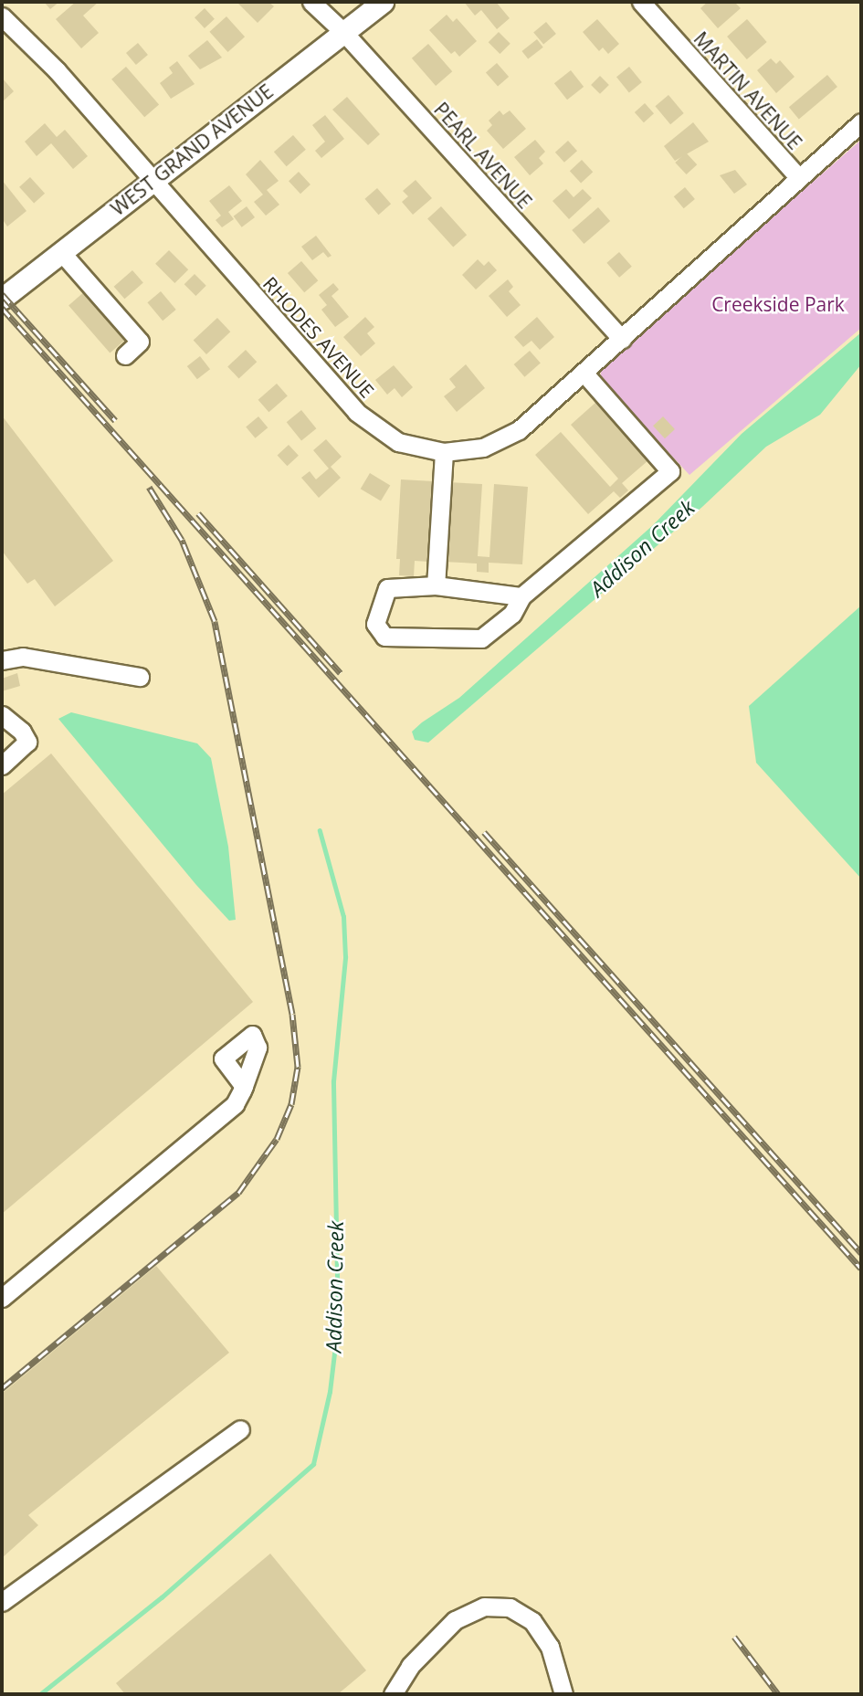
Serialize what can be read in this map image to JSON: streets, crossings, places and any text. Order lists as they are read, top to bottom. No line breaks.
{"streets":{"main road":["WEST GRAND AVENUE"],"street":["MARTIN AVENUE","PEARL AVENUE","RHODES AVENUE"]},"crossings":[["MARTIN AVENUE","RHODES AVENUE"],["WEST GRAND AVENUE","PEARL AVENUE"],["WEST GRAND AVENUE","RHODES AVENUE"],["PEARL AVENUE","RHODES AVENUE"]],"water":["Addison Creek"],"parks":["Creekside Park"]}
